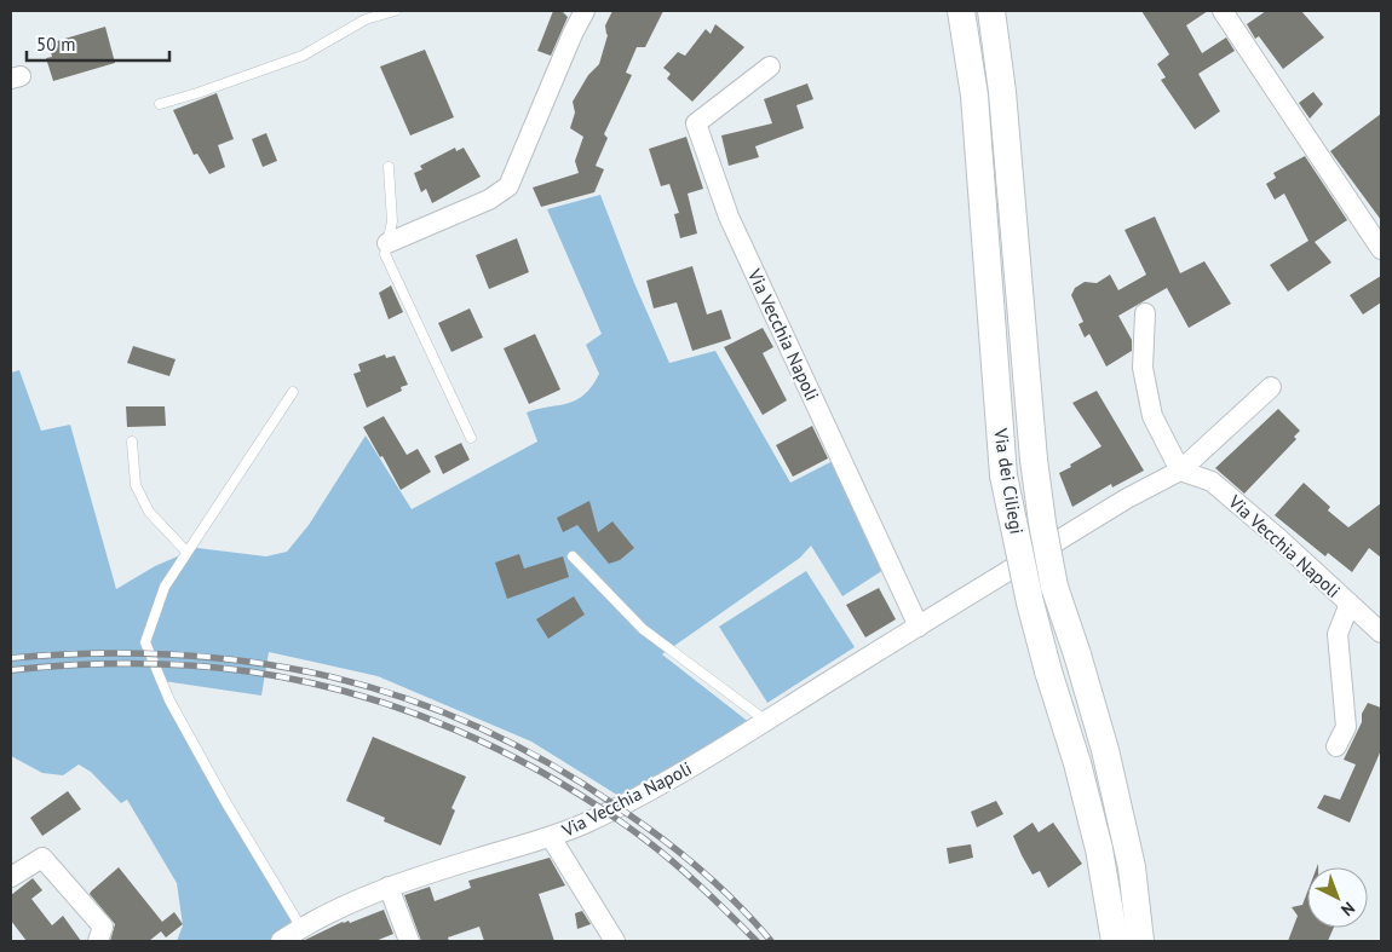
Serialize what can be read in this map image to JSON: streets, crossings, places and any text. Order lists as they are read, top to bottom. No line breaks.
{"streets":{"main road":["Via dei Ciliegi"],"street":["Via Vecchia Napoli"]},"scale_bar":"50 m","north":"bottom right"}
